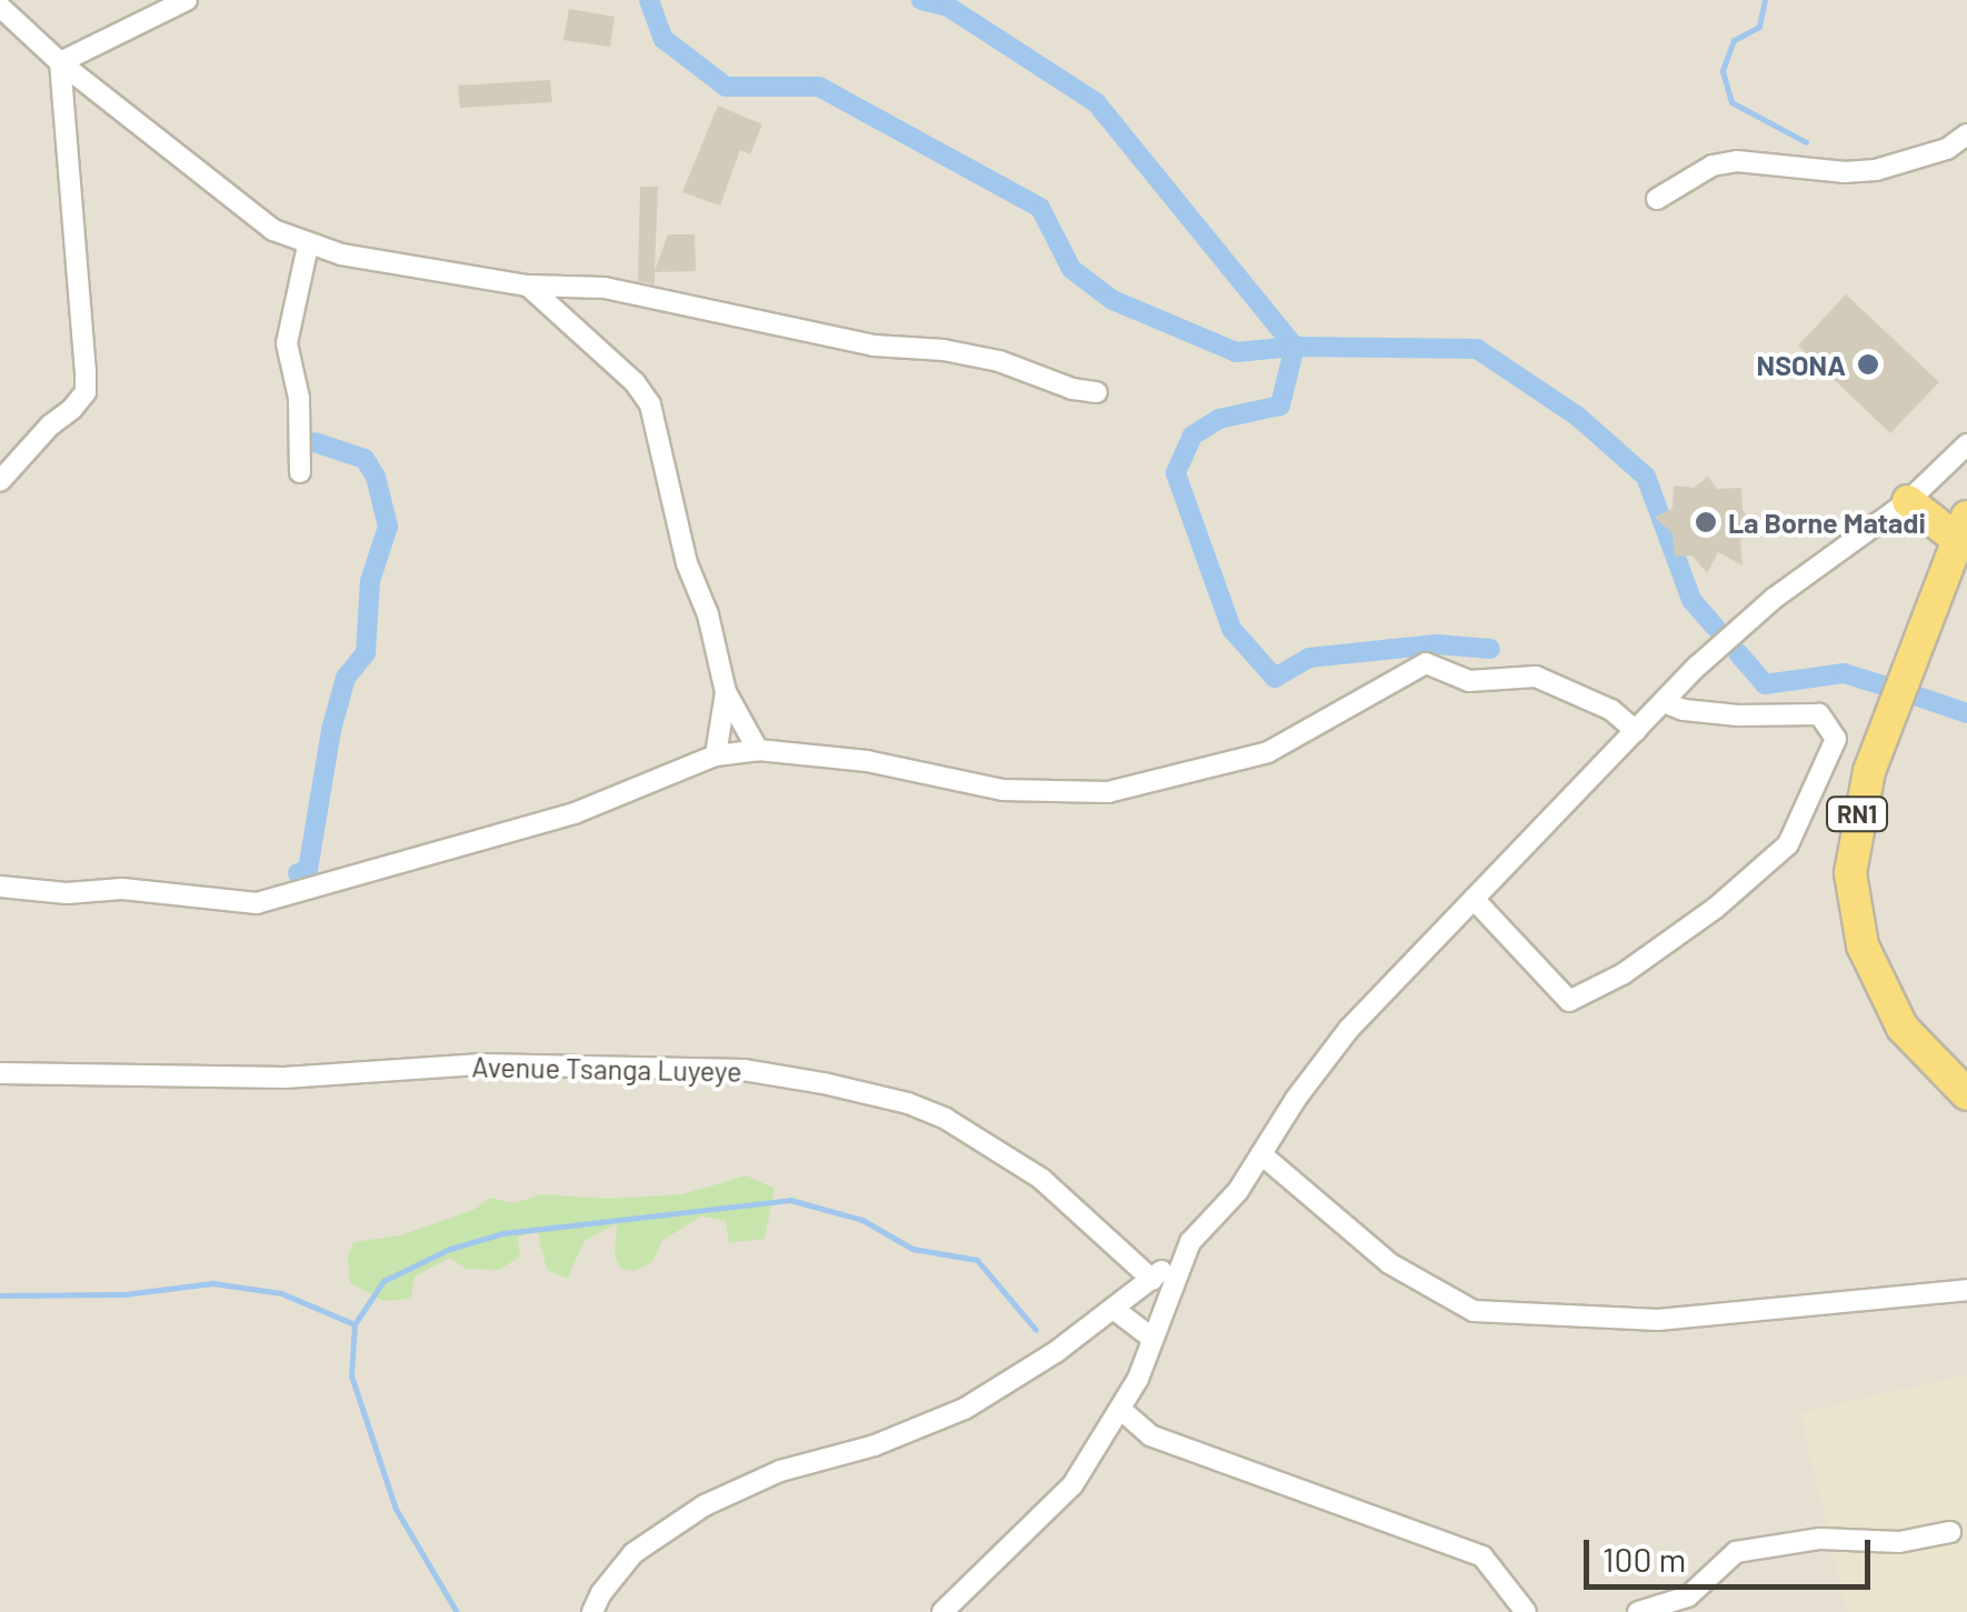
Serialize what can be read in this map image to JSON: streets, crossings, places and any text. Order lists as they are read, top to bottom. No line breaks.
{"streets":{"highway":["RN1"],"street":["Avenue Tsanga Luyeye"]},"places":["NSONA","La Borne Matadi"],"scale_bar":"100 m"}
